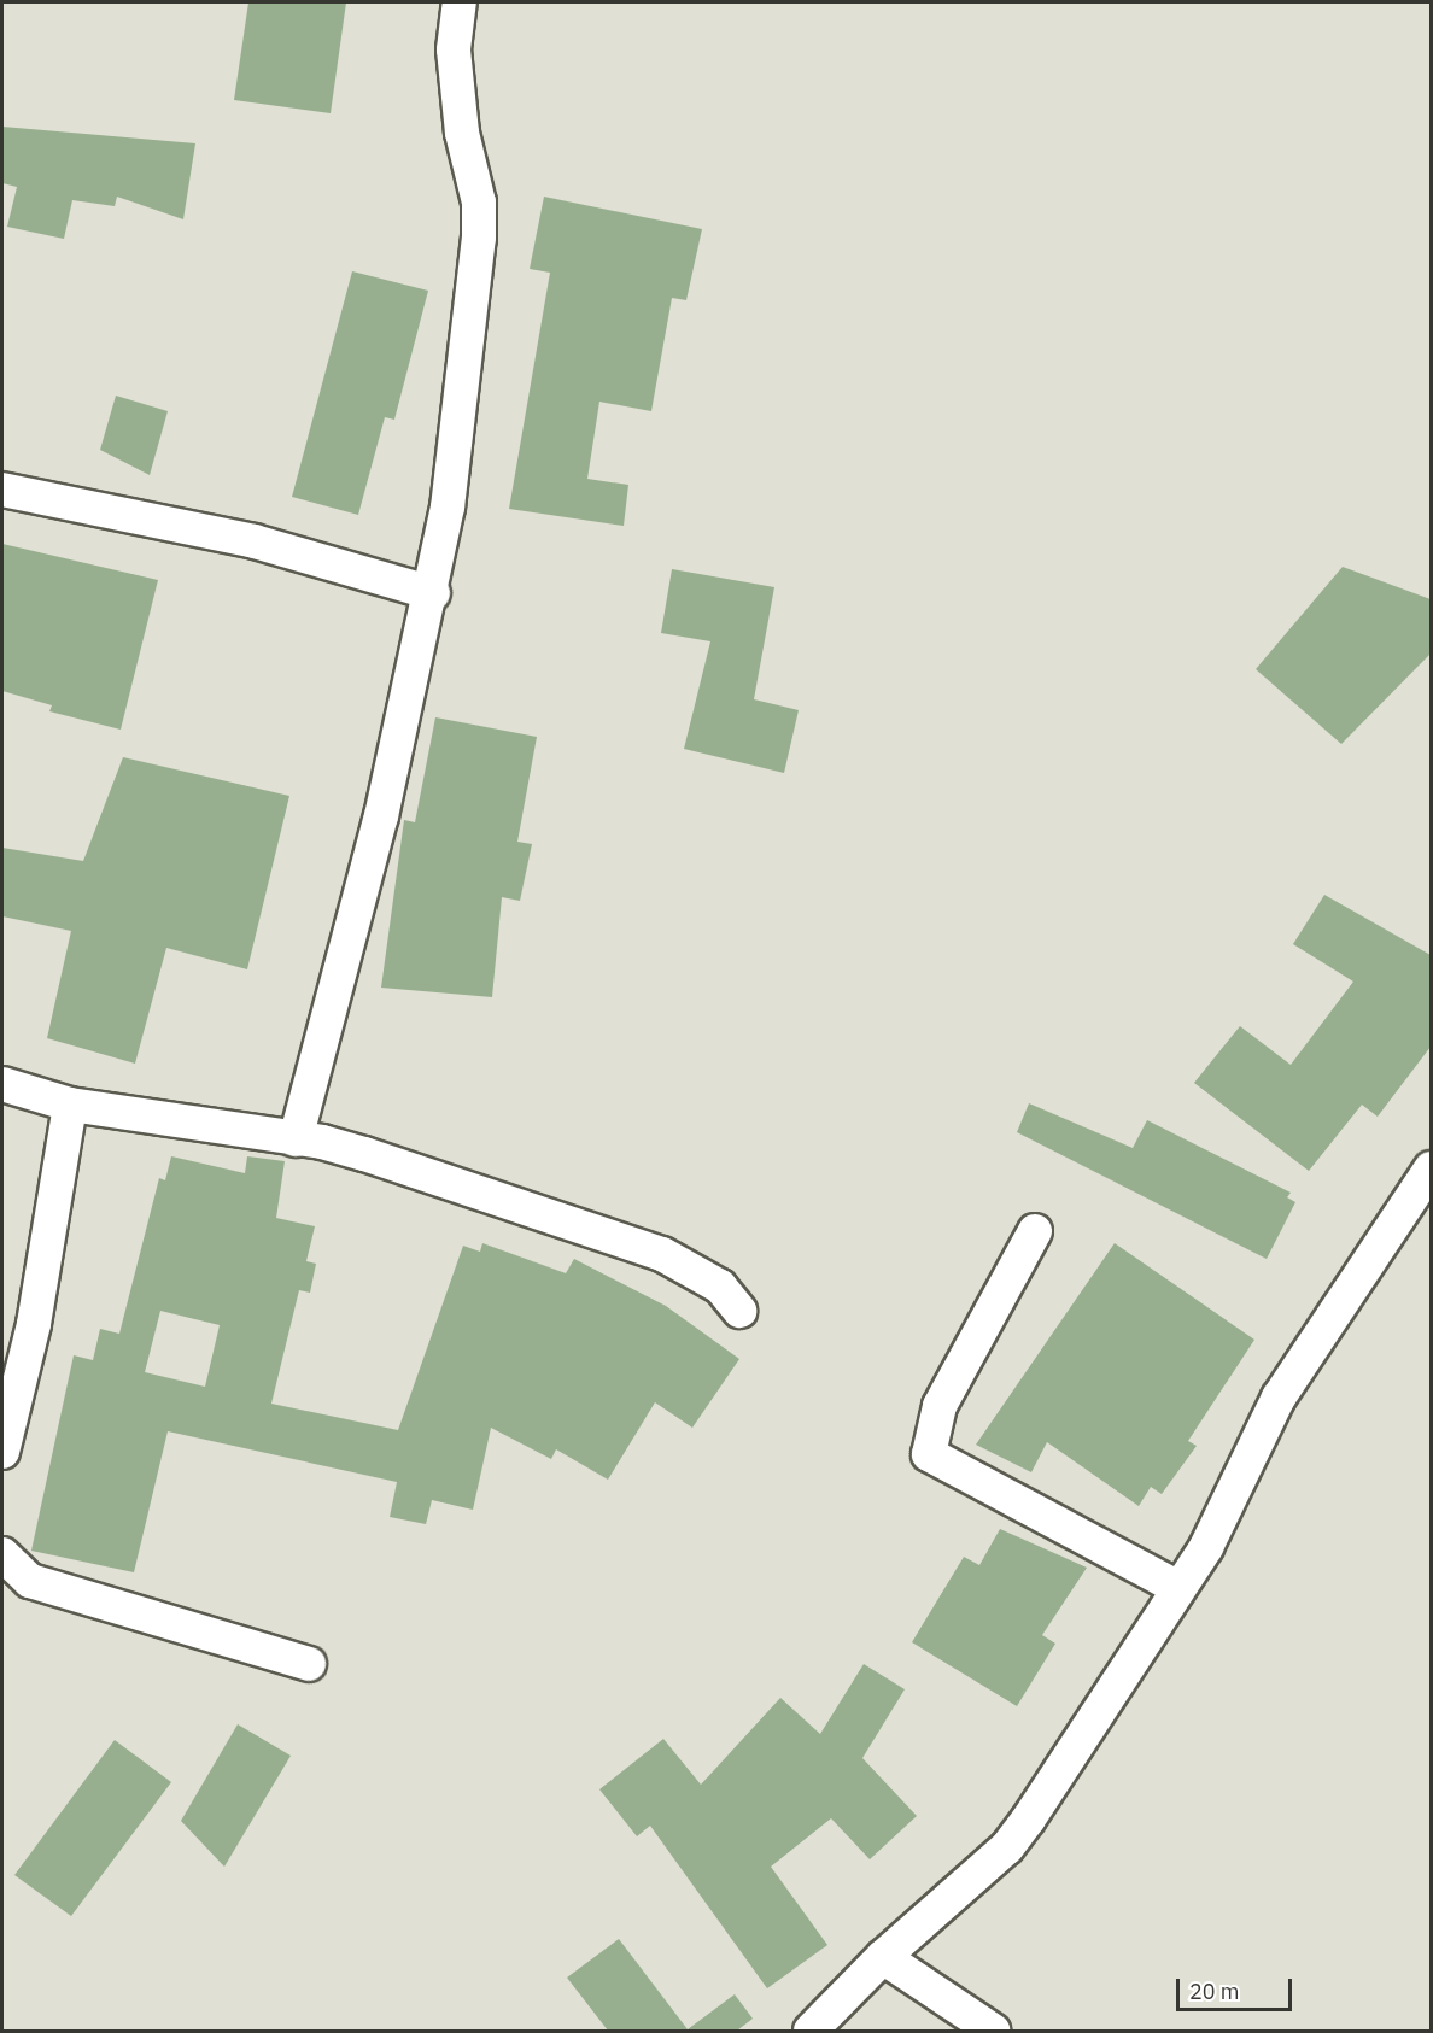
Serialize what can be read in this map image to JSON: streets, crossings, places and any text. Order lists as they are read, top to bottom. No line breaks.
{"scale_bar":"20 m"}
